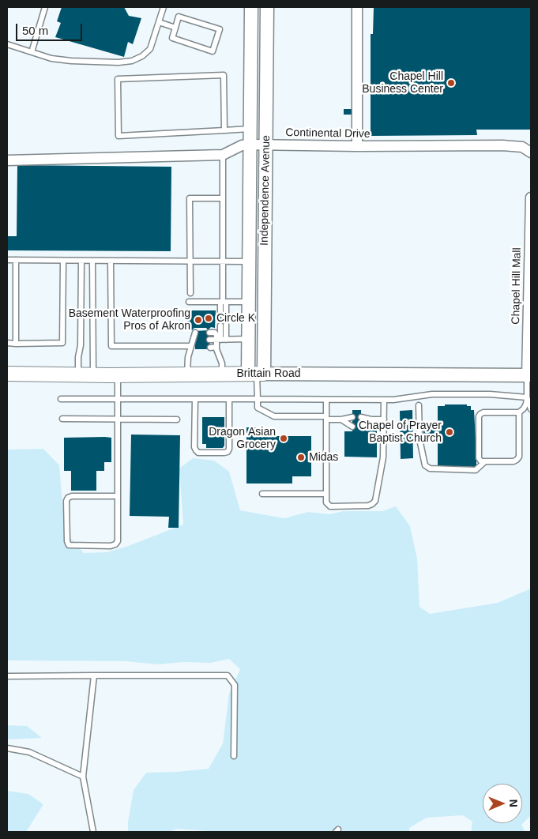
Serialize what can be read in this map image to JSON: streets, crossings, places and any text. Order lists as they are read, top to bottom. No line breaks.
{"streets":{"main road":["Brittain Road"],"street":["Continental Drive","Independence Avenue","Chapel Hill Mall"]},"crossings":[["Continental Drive","Independence Avenue"],["Independence Avenue","Brittain Road"],["Chapel Hill Mall","Brittain Road"]],"places":["Chapel Hill Business Center","Circle K","Basement Waterproofing Pros of Akron","Chapel of Prayer Baptist Church","Dragon Asian Grocery","Midas"],"scale_bar":"50 m","north":"right"}
